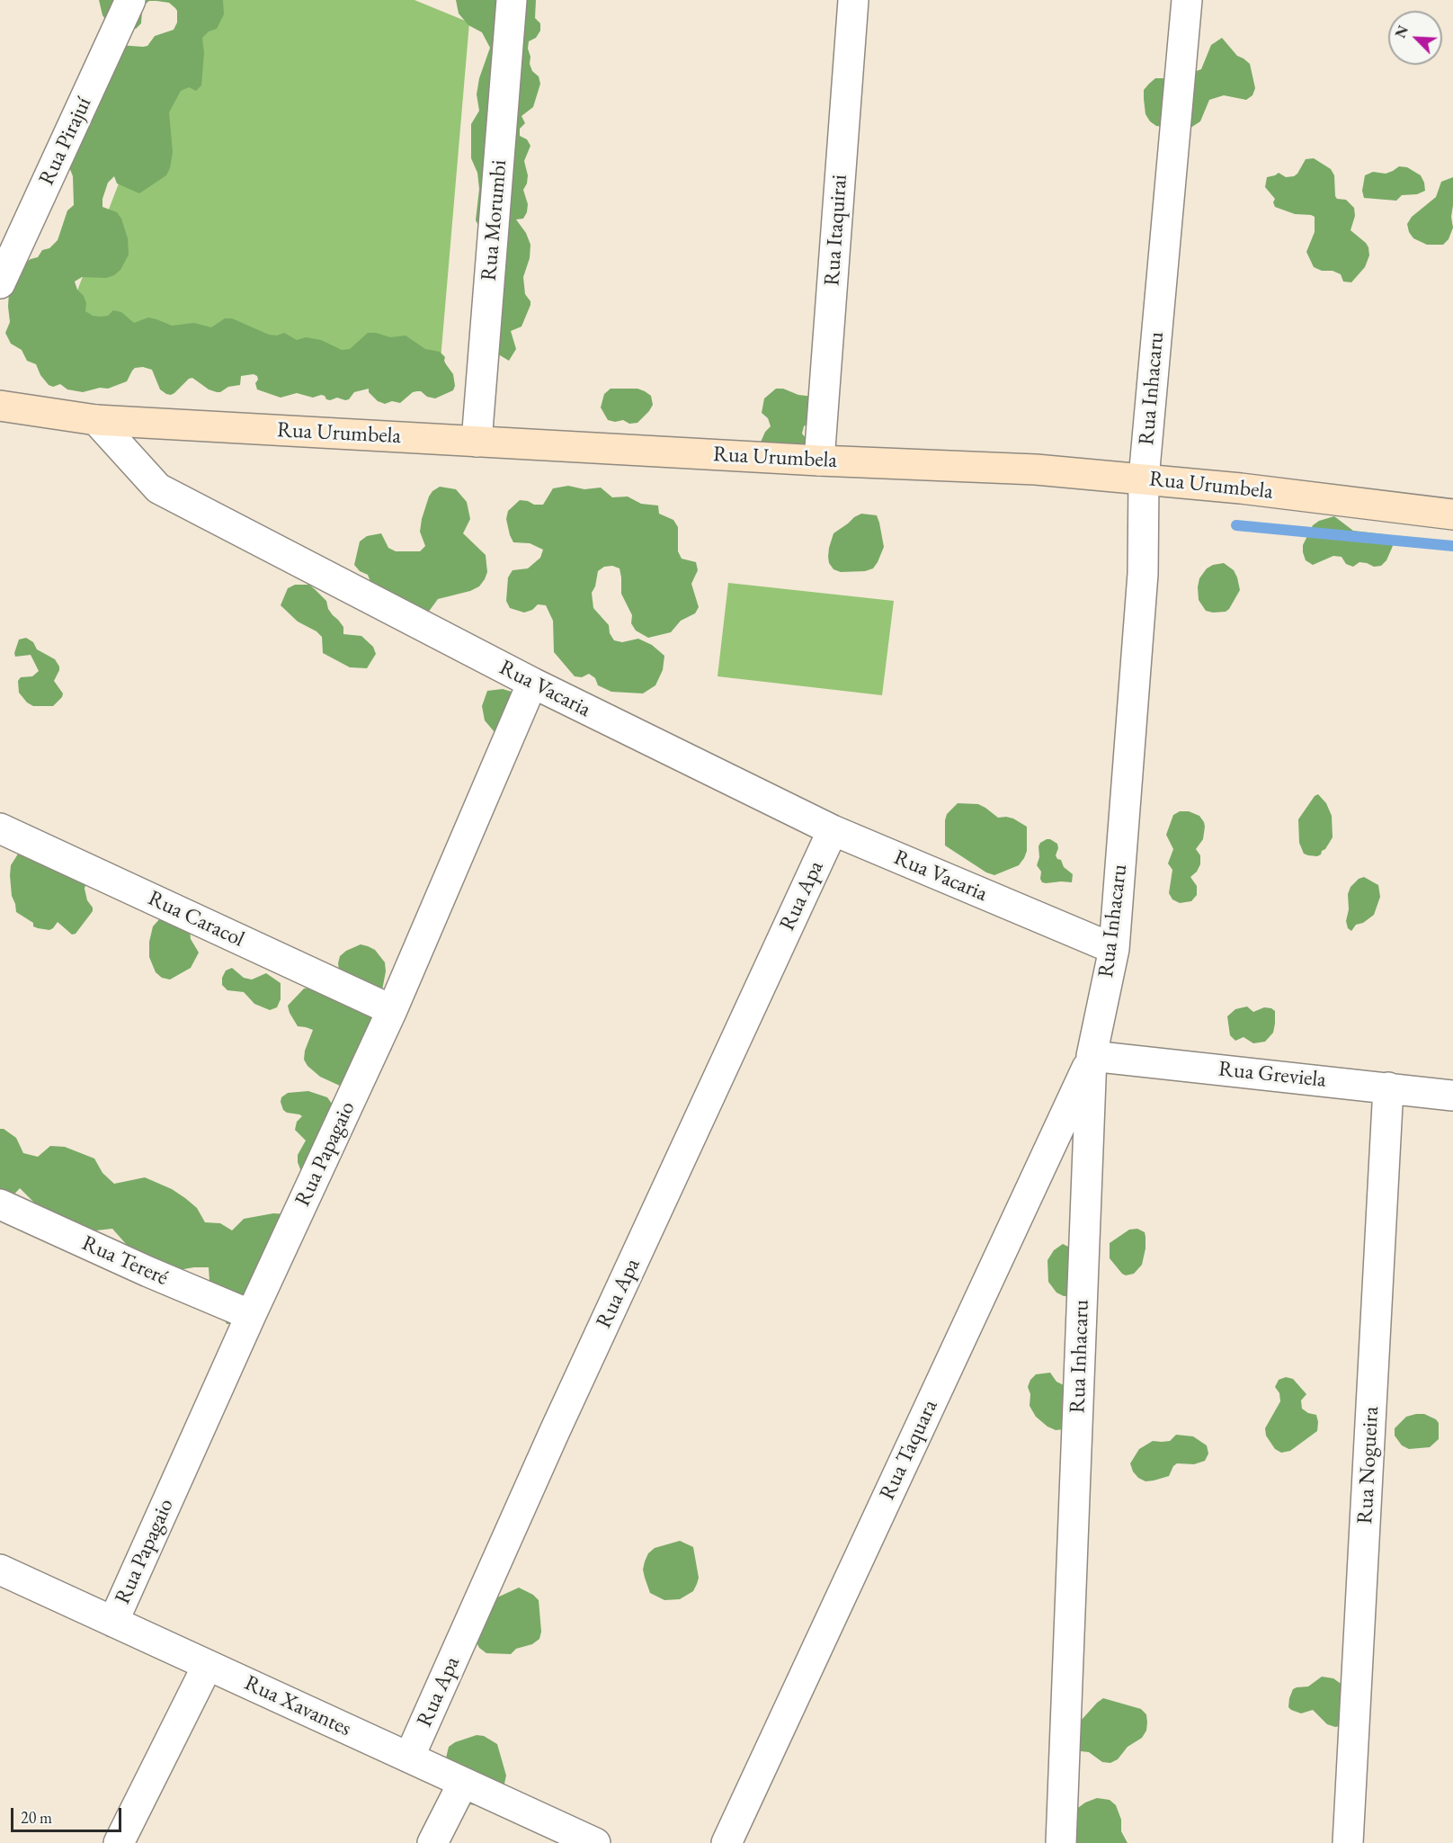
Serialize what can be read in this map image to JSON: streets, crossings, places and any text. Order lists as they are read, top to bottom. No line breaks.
{"streets":{"main road":["Rua Urumbela"],"street":["Rua Pirajuí","Rua Morumbi","Rua Itaquirai","Rua Inhacaru","Rua Vacaria","Rua Apa","Rua Caracol","Rua Greviela","Rua Papagaio","Rua Tereré","Rua Taquara","Rua Nogueira","Rua Xavantes"]},"crossings":[["Rua Morumbi","Rua Urumbela"],["Rua Itaquirai","Rua Urumbela"],["Rua Inhacaru","Rua Urumbela"],["Rua Inhacaru","Rua Vacaria"],["Rua Inhacaru","Rua Greviela"],["Rua Inhacaru","Rua Taquara"],["Rua Urumbela","Rua Vacaria"],["Rua Vacaria","Rua Apa"],["Rua Vacaria","Rua Papagaio"],["Rua Apa","Rua Xavantes"],["Rua Caracol","Rua Papagaio"],["Rua Greviela","Rua Taquara"],["Rua Greviela","Rua Nogueira"],["Rua Papagaio","Rua Tereré"],["Rua Papagaio","Rua Xavantes"]],"scale_bar":"20 m","north":"top left"}
